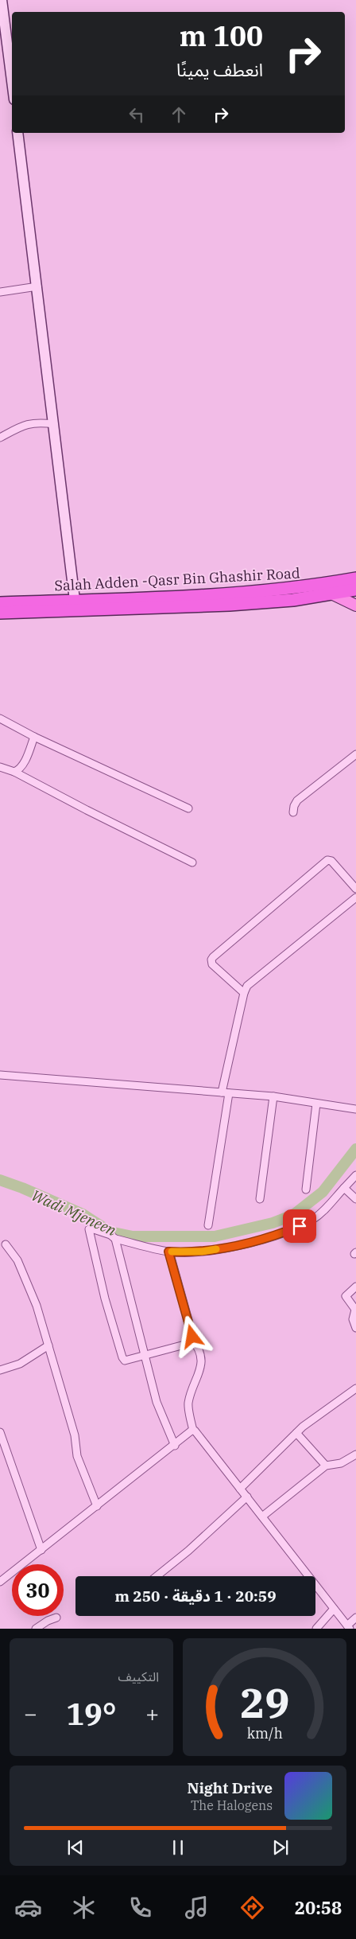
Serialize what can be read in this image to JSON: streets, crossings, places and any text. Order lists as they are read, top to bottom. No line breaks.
{"streets":{"highway":["Salah Adden -Qasr Bin Ghashir Road"]},"water":["Wadi Mjeneen"],"page":{"turn":["100 m","انعطف يمينًا"],"limit":"30","trip":"20:59 · 1 دقيقة · 250 m","tile":"التكييف","heat":["−","19°","+"],"song":["Night Drive","The Halogens"],"tabs":"20:58","gauge":["29","km/h"]}}
